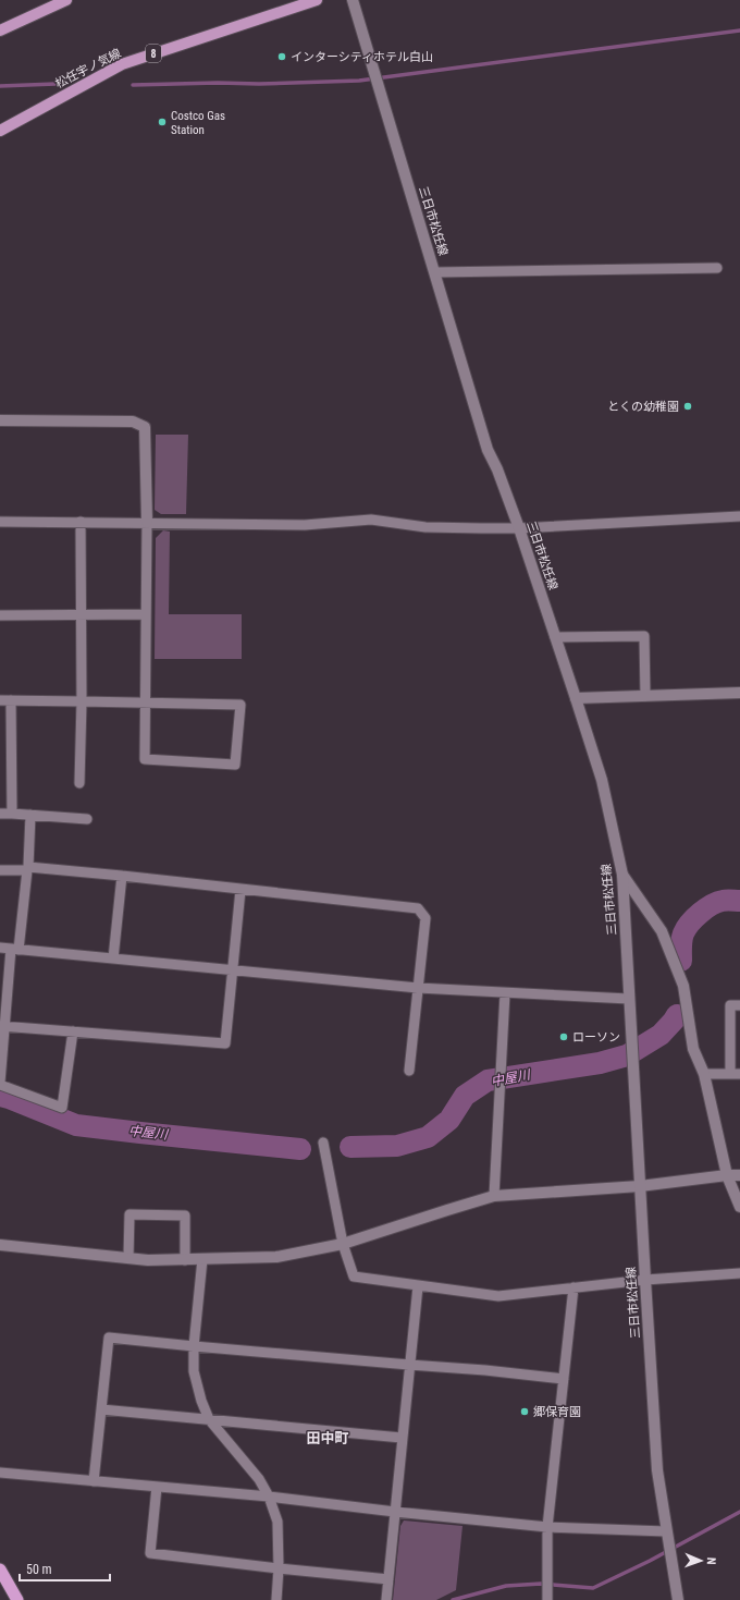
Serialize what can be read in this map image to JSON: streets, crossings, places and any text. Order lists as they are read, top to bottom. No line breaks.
{"streets":{"main road":["8","松任宇ノ気線","三日市松任線"]},"districts":["田中町"],"water":["中屋川"],"places":["インターシティホテル白山","Costco Gas Station","とくの幼稚園","ローソン","郷保育園"],"scale_bar":"50 m","north":"right"}
